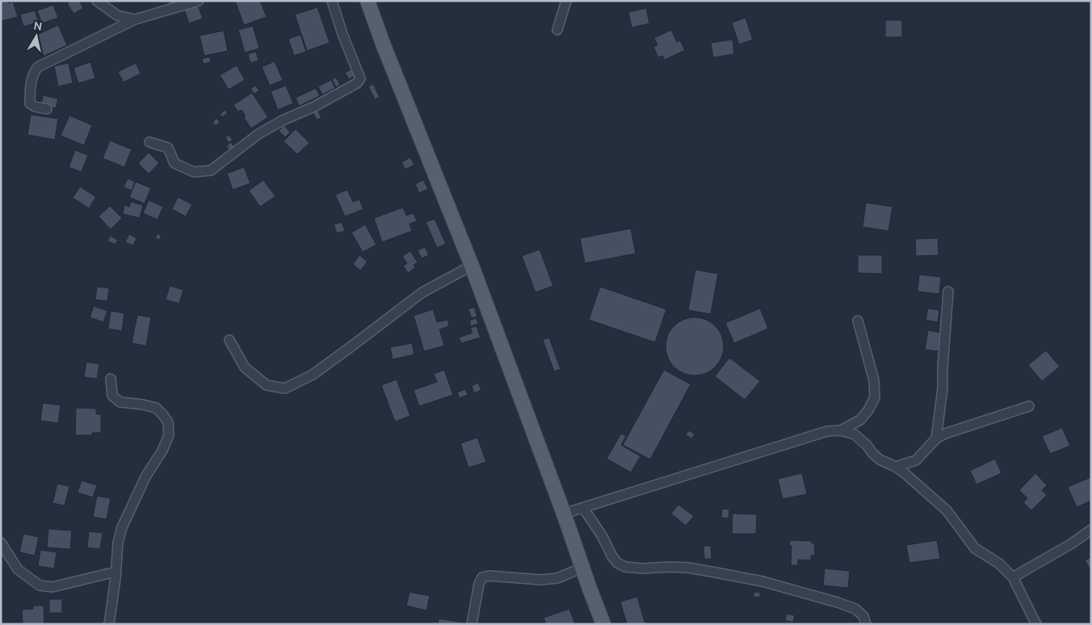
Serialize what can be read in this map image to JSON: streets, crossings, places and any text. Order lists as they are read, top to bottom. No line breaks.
{"north":"top"}
